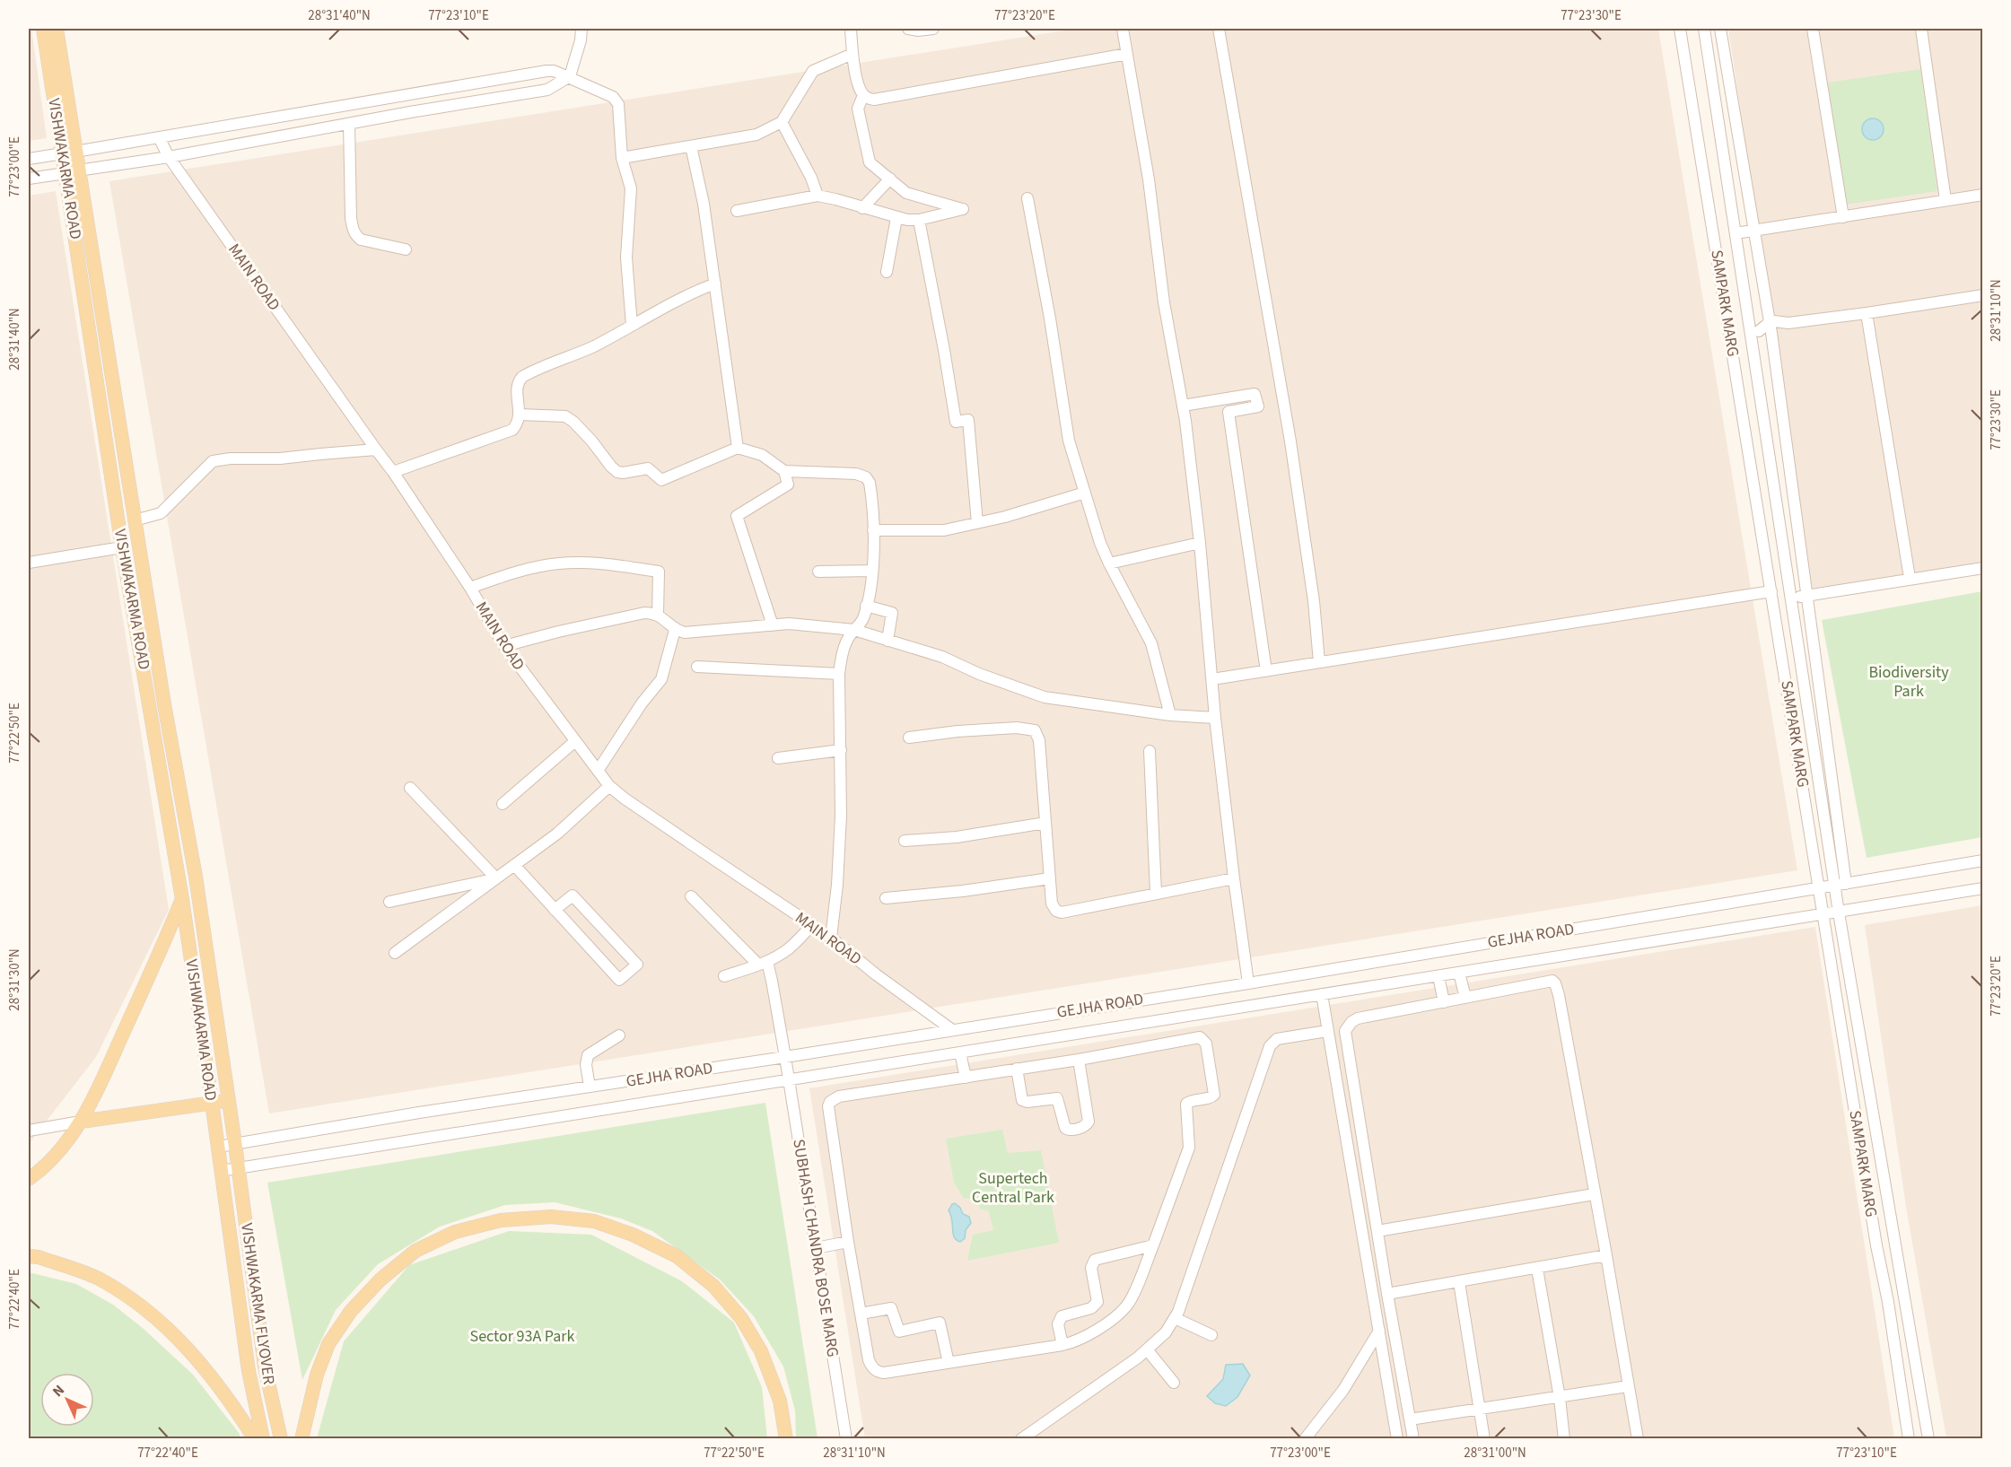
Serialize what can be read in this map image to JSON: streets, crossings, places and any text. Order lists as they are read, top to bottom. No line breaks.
{"streets":{"main road":["VISHWAKARMA ROAD","VISHWAKARMA FLYOVER"],"street":["MAIN ROAD","SAMPARK MARG","GEJHA ROAD","SUBHASH CHANDRA BOSE MARG"]},"crossings":[["VISHWAKARMA ROAD","GEJHA ROAD"],["VISHWAKARMA ROAD","VISHWAKARMA FLYOVER"],["MAIN ROAD","GEJHA ROAD"],["SAMPARK MARG","GEJHA ROAD"],["GEJHA ROAD","SUBHASH CHANDRA BOSE MARG"],["GEJHA ROAD","VISHWAKARMA FLYOVER"]],"parks":["Biodiversity Park","Supertech Central Park","Sector 93A Park"],"north":"top left","coordinates":["28°31'40\"N","77°23'10\"E","77°23'20\"E","77°23'30\"E","77°23'00\"E","28°31'10\"N","77°22'50\"E","28°31'30\"N","77°22'40\"E","28°31'00\"N"]}
